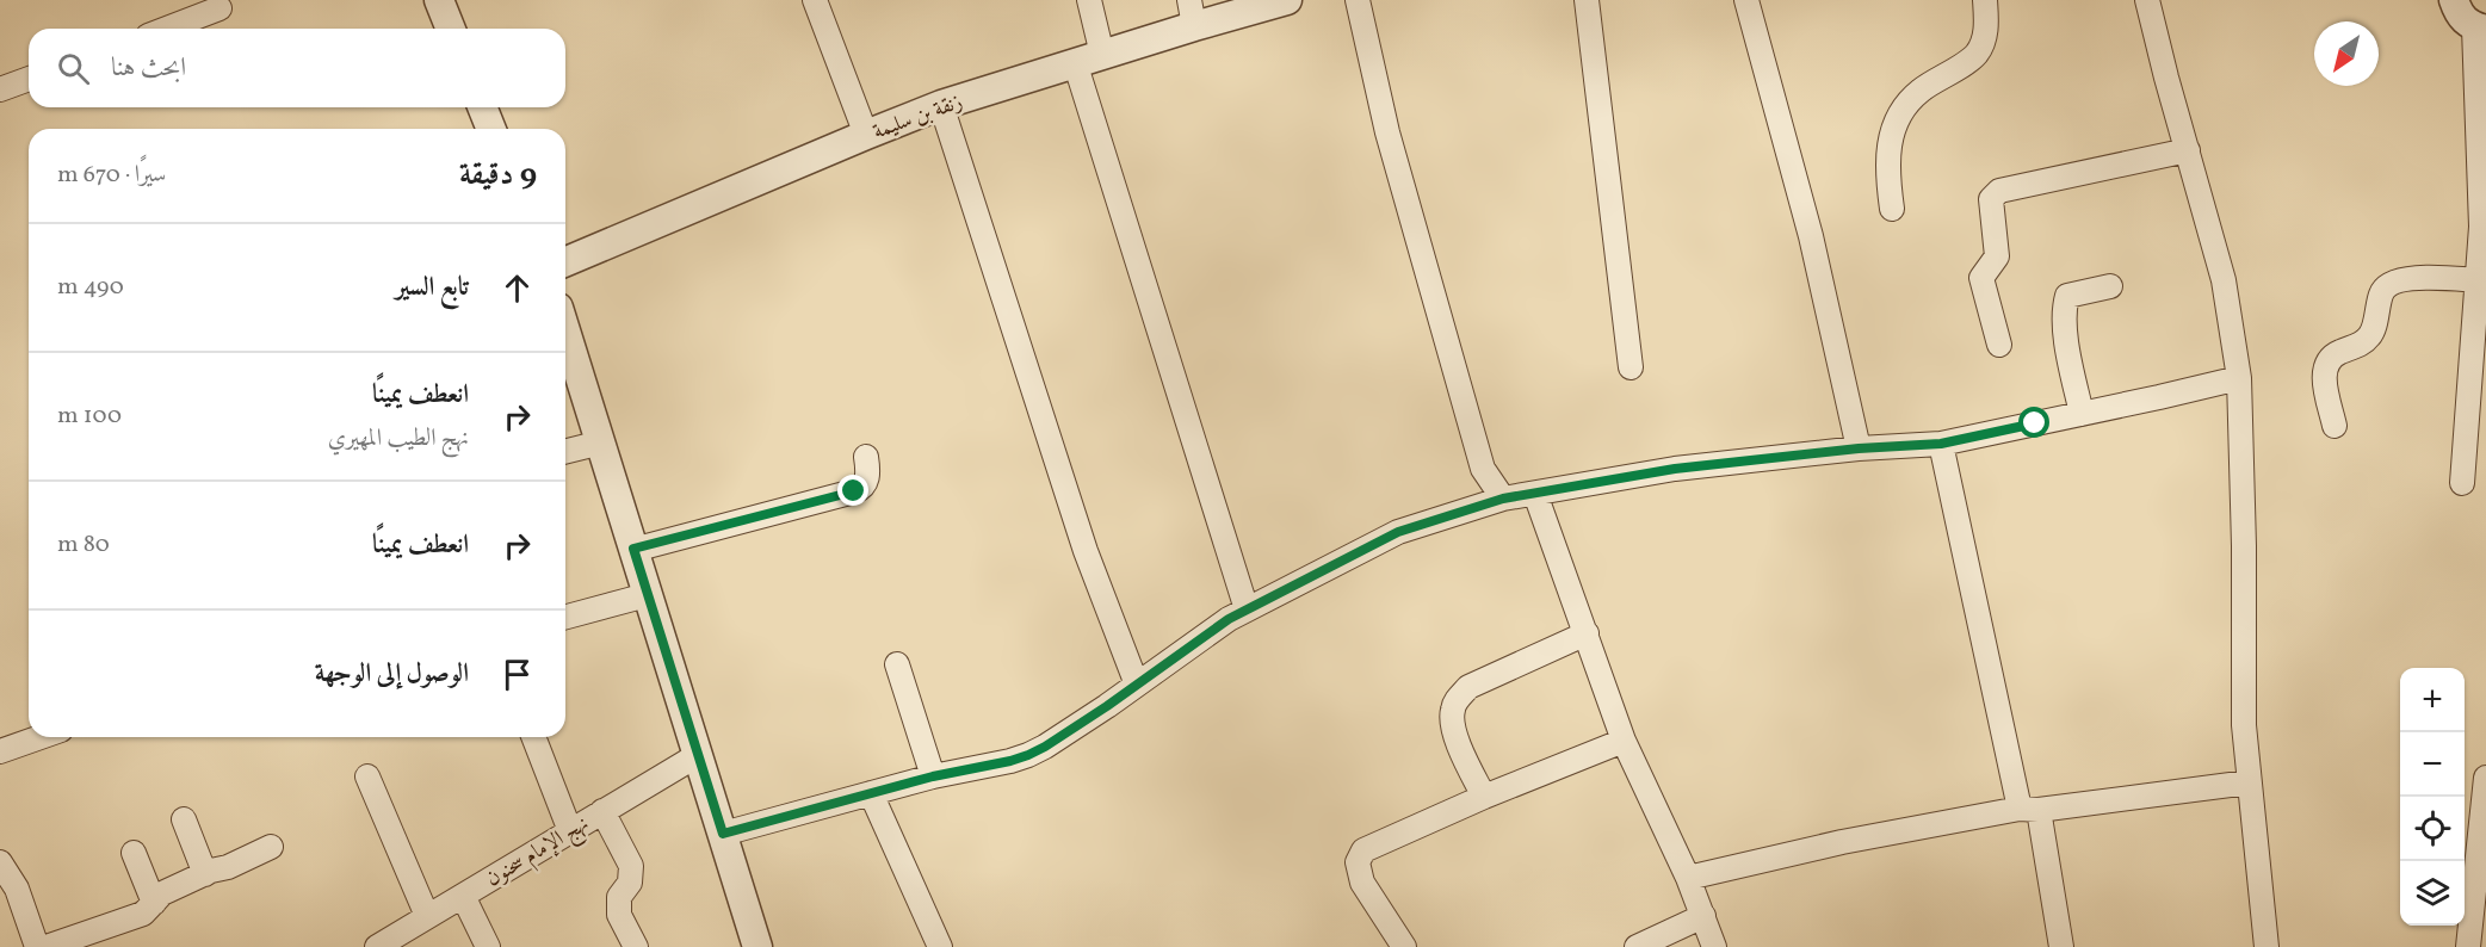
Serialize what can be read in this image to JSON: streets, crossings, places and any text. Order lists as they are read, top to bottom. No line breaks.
{"streets":{"street":["زنقة بن سليمة","نهج الإمام سحنون"]},"north":"bottom left","page":{"search":"ابحث هنا","heading":["9 دقيقة","سيرًا · 670 m"],"list":[["تابع السير","490 m"],["انعطف يمينًا","نهج الطيب المهيري","100 m"],["انعطف يمينًا","80 m"],"الوصول إلى الوجهة"],"map_buttons":["+","−"]}}
